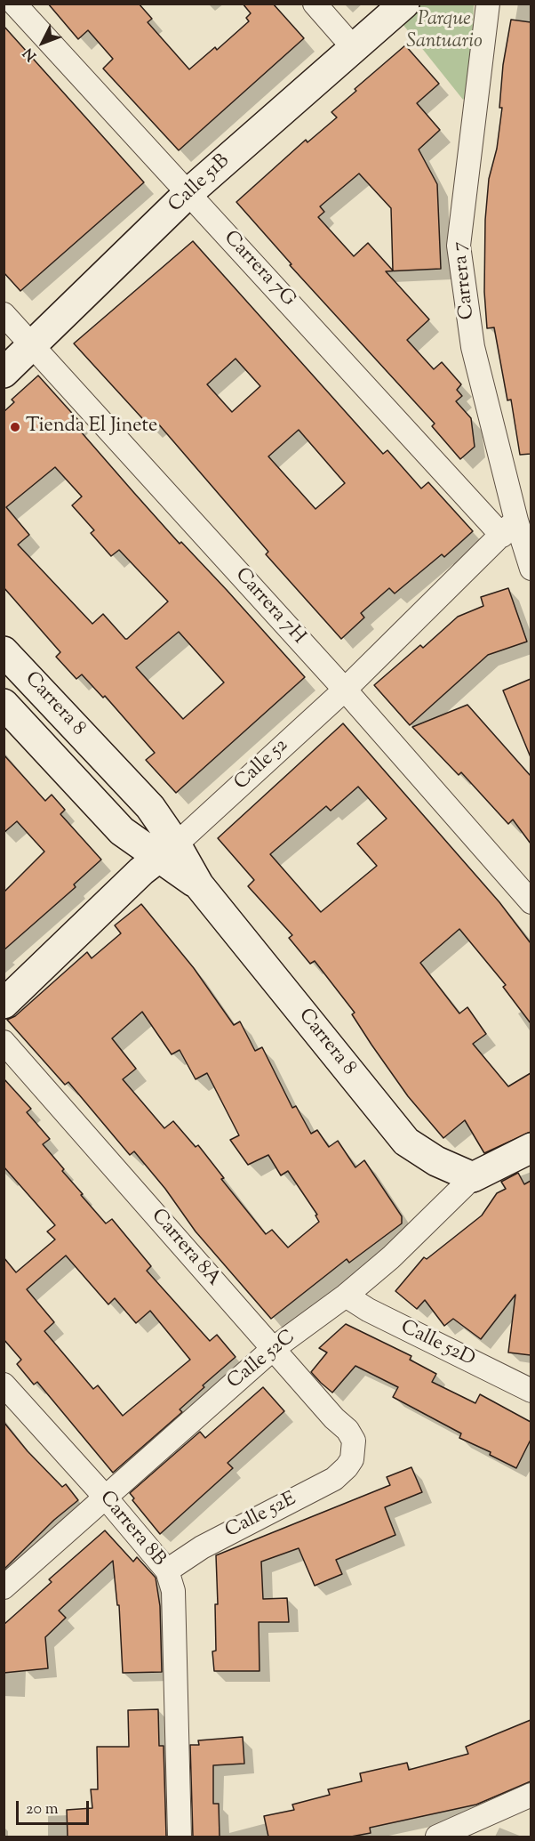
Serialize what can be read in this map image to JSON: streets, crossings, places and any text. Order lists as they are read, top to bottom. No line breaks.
{"streets":{"street":["Calle 51B","Carrera 7G","Carrera 7","Carrera 7H","Carrera 8","Calle 52","Carrera 8A","Calle 52D","Calle 52C","Calle 52E","Carrera 8B"]},"crossings":[["Calle 51B","Carrera 7G"],["Calle 51B","Carrera 7H"],["Carrera 7G","Carrera 7"],["Carrera 7G","Calle 52"],["Carrera 7","Calle 52"],["Carrera 7H","Calle 52"],["Carrera 8","Calle 52"],["Carrera 8","Calle 52C"],["Carrera 8A","Calle 52C"],["Carrera 8A","Calle 52E"],["Calle 52D","Calle 52C"],["Calle 52C","Carrera 8B"],["Calle 52E","Carrera 8B"]],"parks":["Parque Santuario"],"places":["Tienda El Jinete"],"scale_bar":"20 m","north":"bottom left"}
